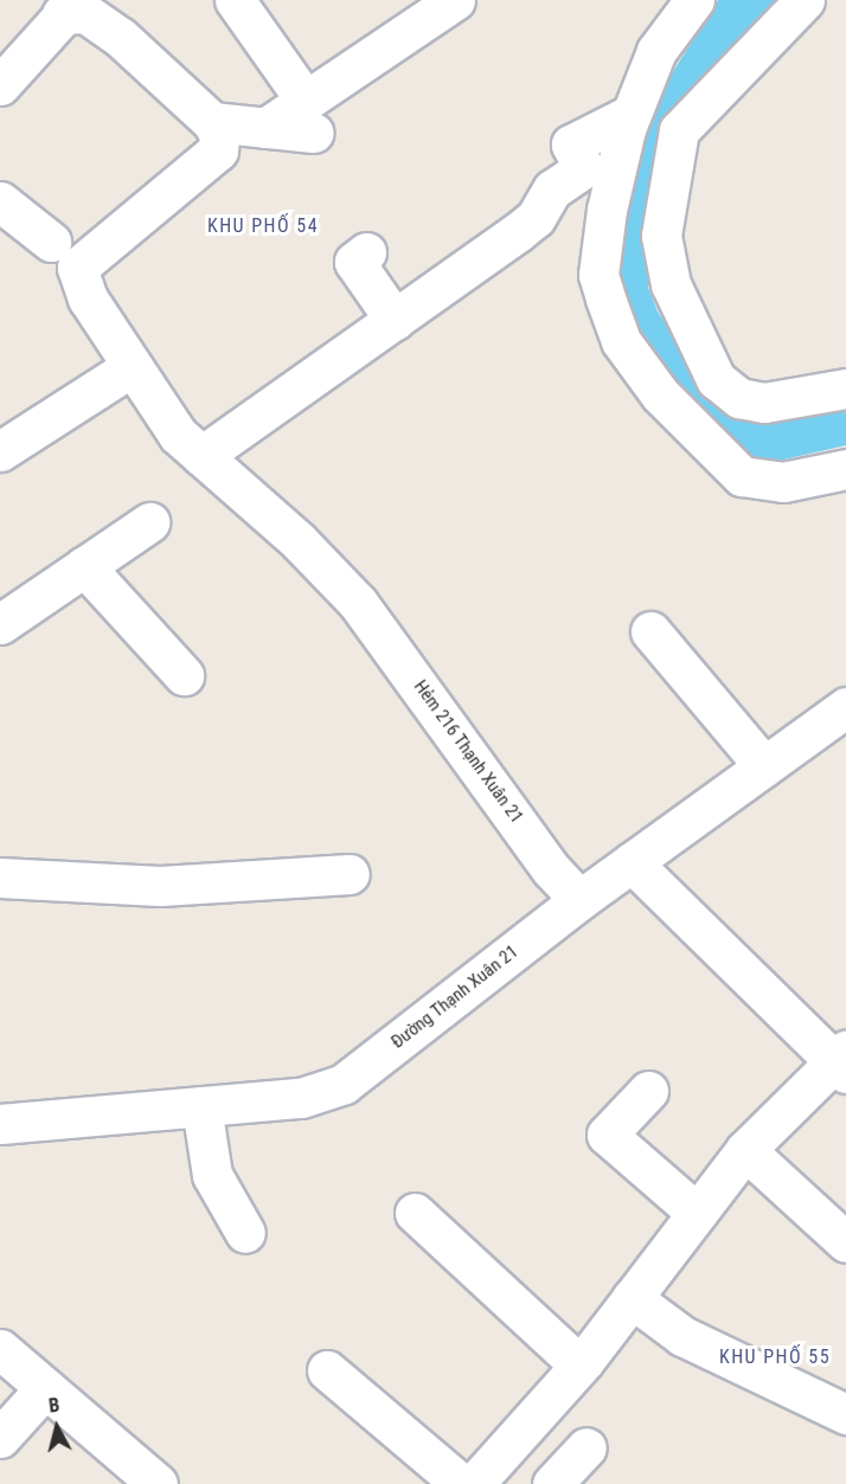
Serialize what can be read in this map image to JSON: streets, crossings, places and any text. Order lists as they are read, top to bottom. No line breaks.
{"streets":{"street":["Hẻm 216 Thạnh Xuân 21","Đường Thạnh Xuân 21"]},"crossings":[["Hẻm 216 Thạnh Xuân 21","Đường Thạnh Xuân 21"]],"districts":["KHU PHỐ 54","KHU PHỐ 55"],"north":"top"}
